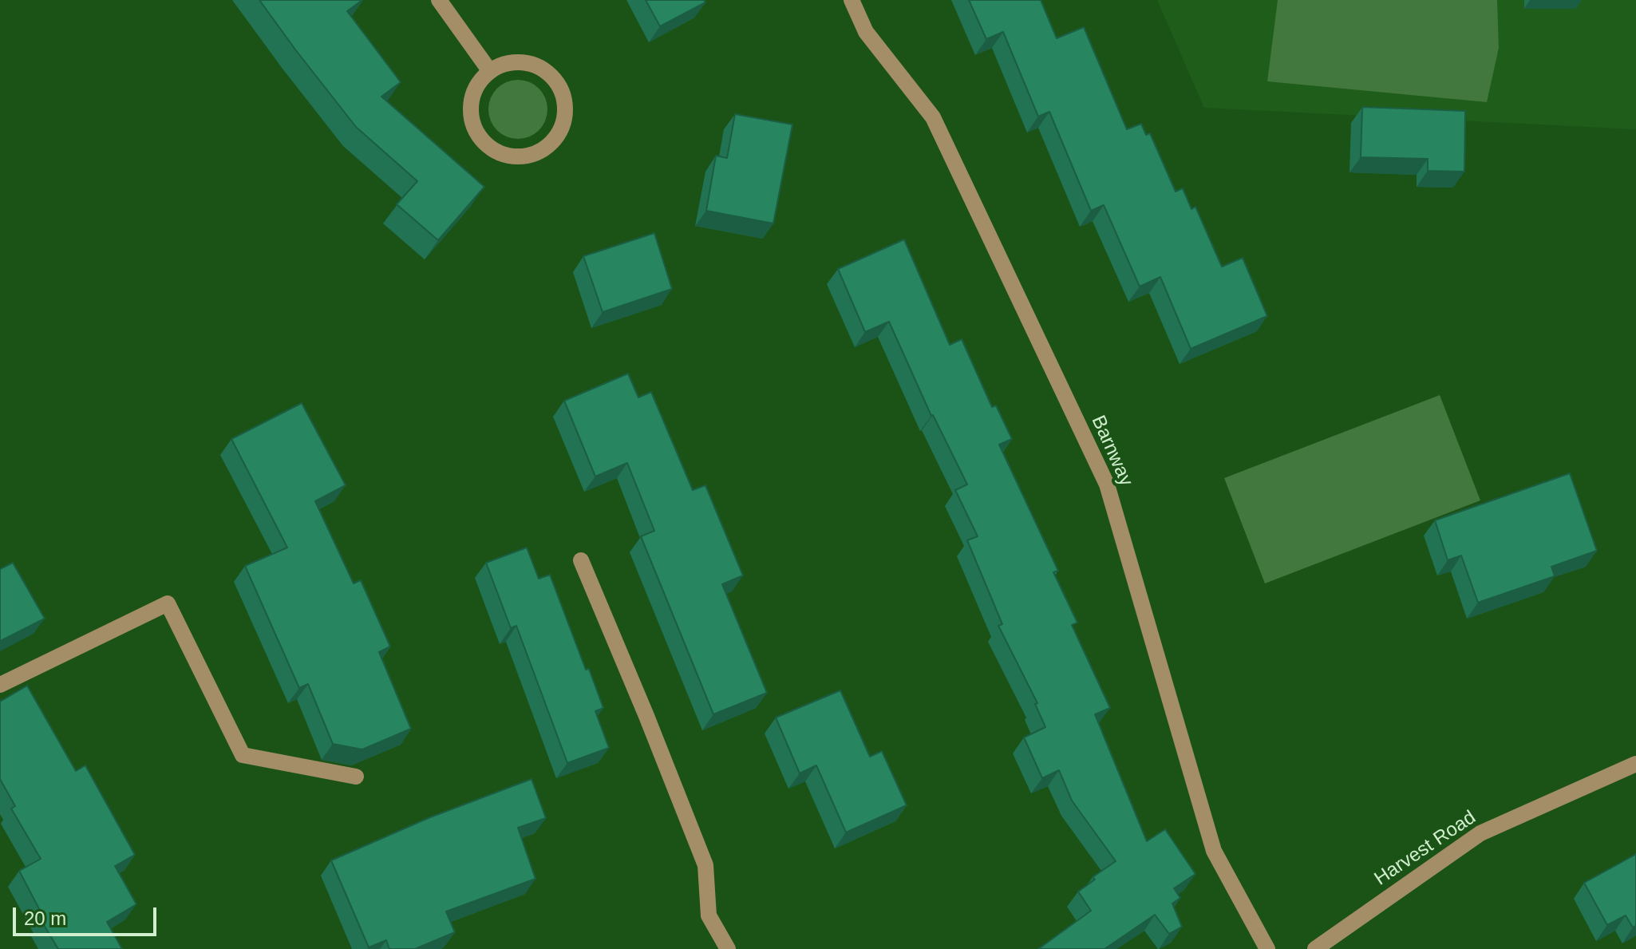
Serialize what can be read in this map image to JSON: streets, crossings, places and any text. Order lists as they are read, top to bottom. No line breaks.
{"streets":{"street":["Barnway","Harvest Road"]},"scale_bar":"20 m"}
